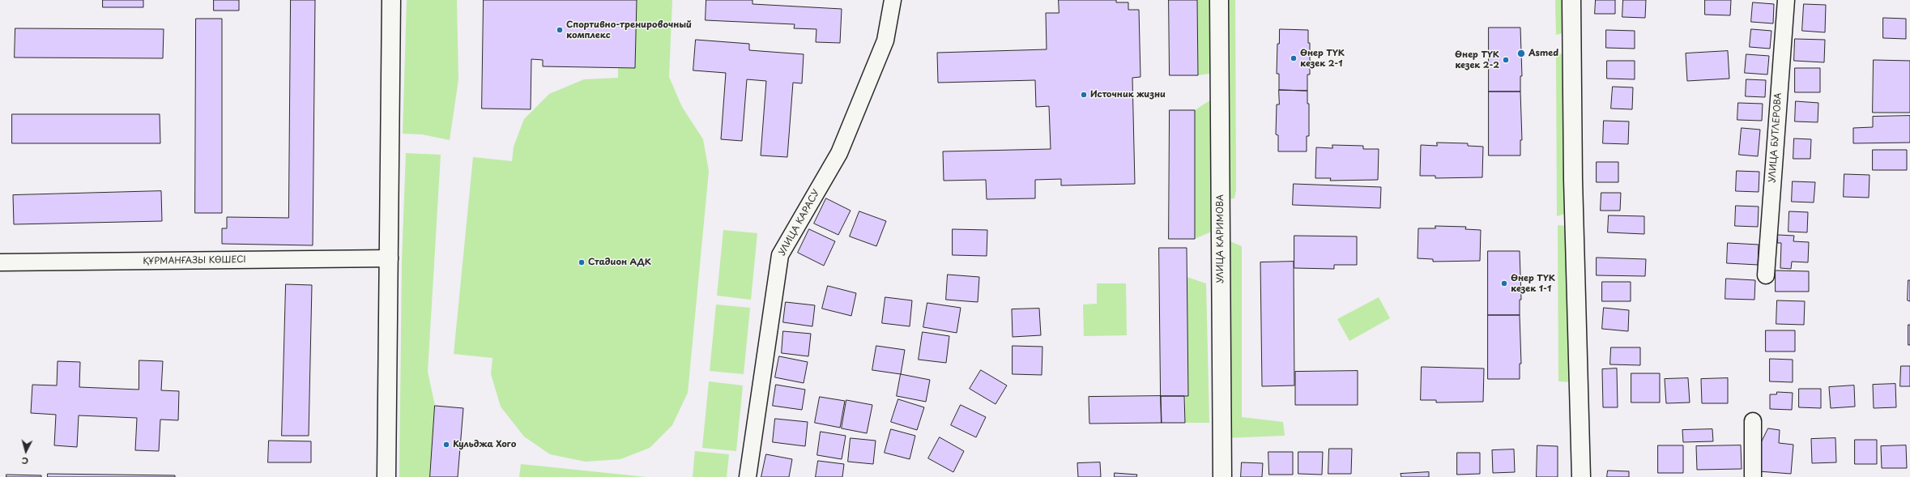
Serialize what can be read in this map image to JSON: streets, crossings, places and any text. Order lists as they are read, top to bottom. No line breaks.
{"streets":{"street":["УЛИЦА БУТЛЕРОВА","УЛИЦА КАРАСУ","УЛИЦА КАРИМОВА","ҚҰРМАНҒАЗЫ КӨШЕСІ"]},"places":["Спортивно-тренировочный комплекс","Asmed","Өнер ТҮК кезек 2-1","Өнер ТҮК кезек 2-2","Источник жизни","Стадион АДК","Өнер ТҮК кезек 1-1","Кульджа Хого"],"north":"bottom"}
